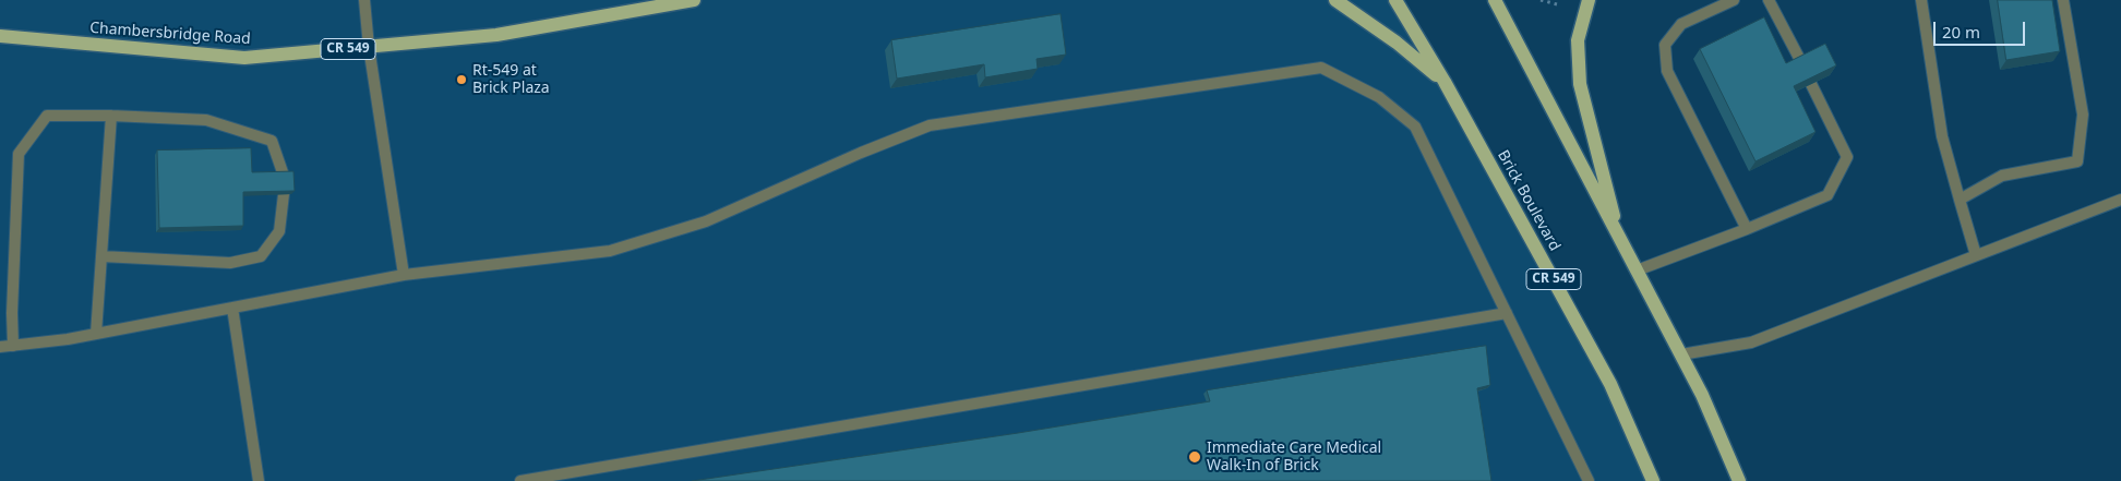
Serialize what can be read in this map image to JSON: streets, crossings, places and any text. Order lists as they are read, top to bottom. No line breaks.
{"streets":{"main road":["Chambersbridge Road","CR 549","Brick Boulevard"]},"crossings":[["CR 549","Brick Boulevard"]],"places":["Rt-549 at Brick Plaza","Immediate Care Medical Walk-In of Brick"],"scale_bar":"20 m"}
